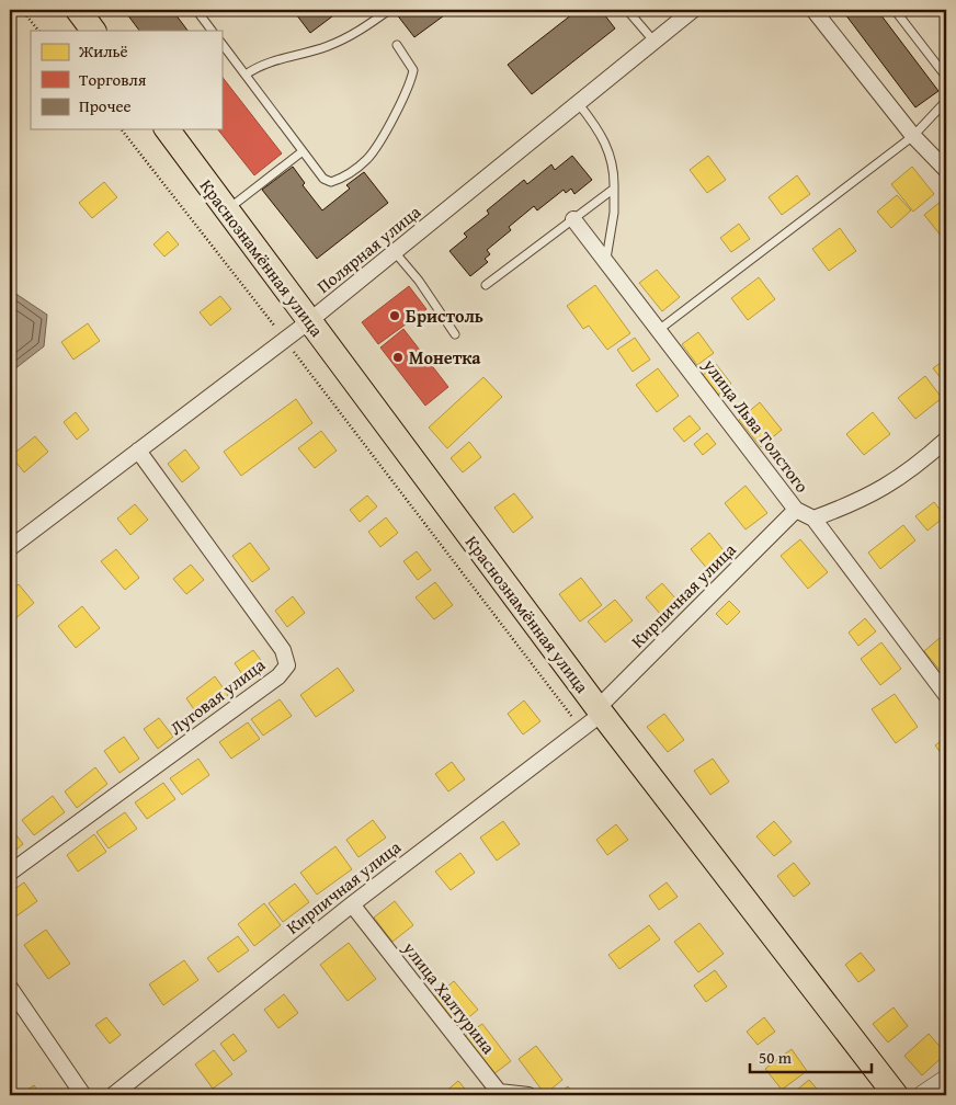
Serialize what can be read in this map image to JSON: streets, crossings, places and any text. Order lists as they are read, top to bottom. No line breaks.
{"streets":{"main road":["Краснознамённая улица"],"street":["Полярная улица","улица Льва Толстого","Кирпичная улица","Луговая улица","улица Халтурина"]},"crossings":[["Полярная улица","Краснознамённая улица"],["Полярная улица","Луговая улица"],["Краснознамённая улица","Кирпичная улица"],["улица Льва Толстого","Кирпичная улица"],["Кирпичная улица","улица Халтурина"]],"places":["Бристоль","Монетка"],"legend":["Жильё","Торговля","Прочее"],"scale_bar":"50 m"}
